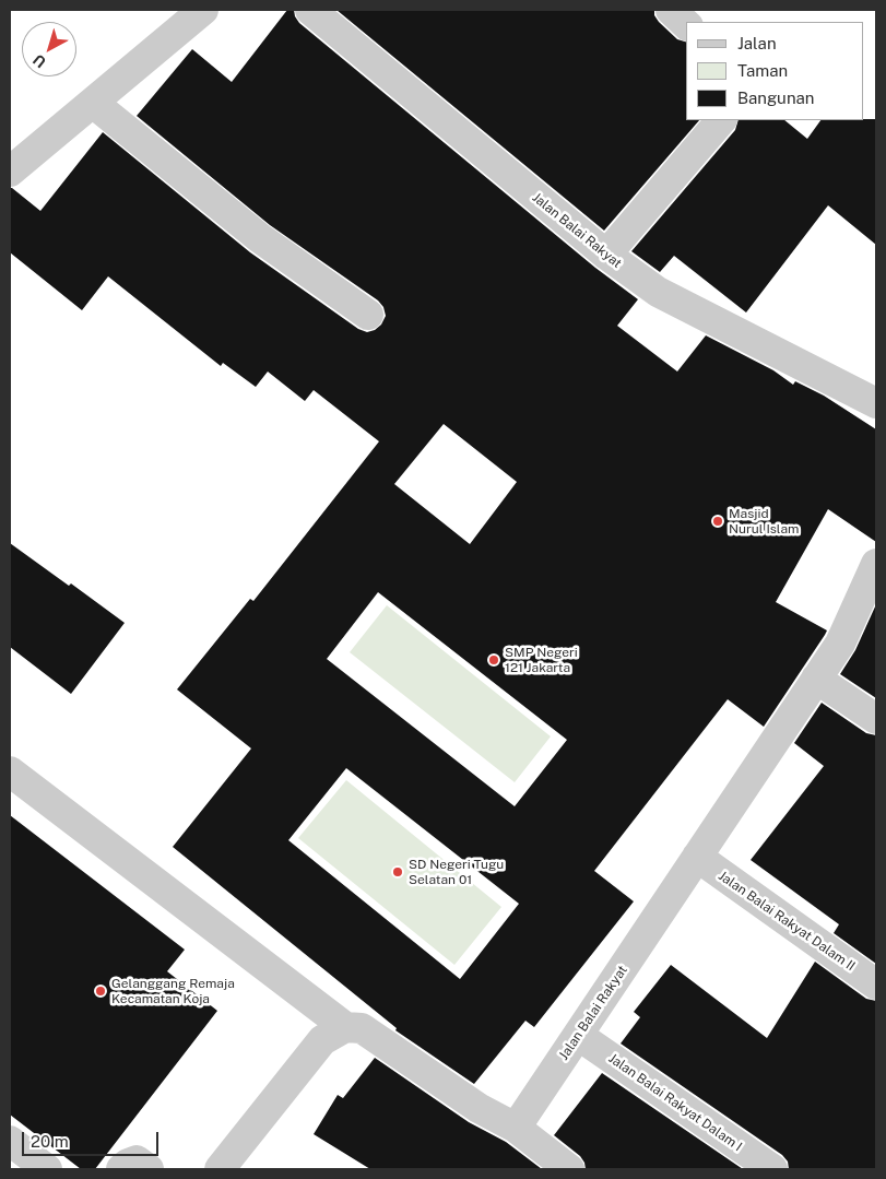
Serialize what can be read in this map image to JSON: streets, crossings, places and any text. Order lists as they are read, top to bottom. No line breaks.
{"streets":{"street":["Jalan Balai Rakyat","Jalan Balai Rakyat Dalam II","Jalan Balai Rakyat Dalam I"]},"crossings":[["Jalan Balai Rakyat","Jalan Balai Rakyat Dalam II"],["Jalan Balai Rakyat","Jalan Balai Rakyat Dalam I"]],"places":["Masjid Nurul Islam","SMP Negeri 121 Jakarta","SD Negeri Tugu Selatan 01","Gelanggang Remaja Kecamatan Koja"],"legend":["Jalan","Taman","Bangunan"],"scale_bar":"20 m","north":"bottom left"}
